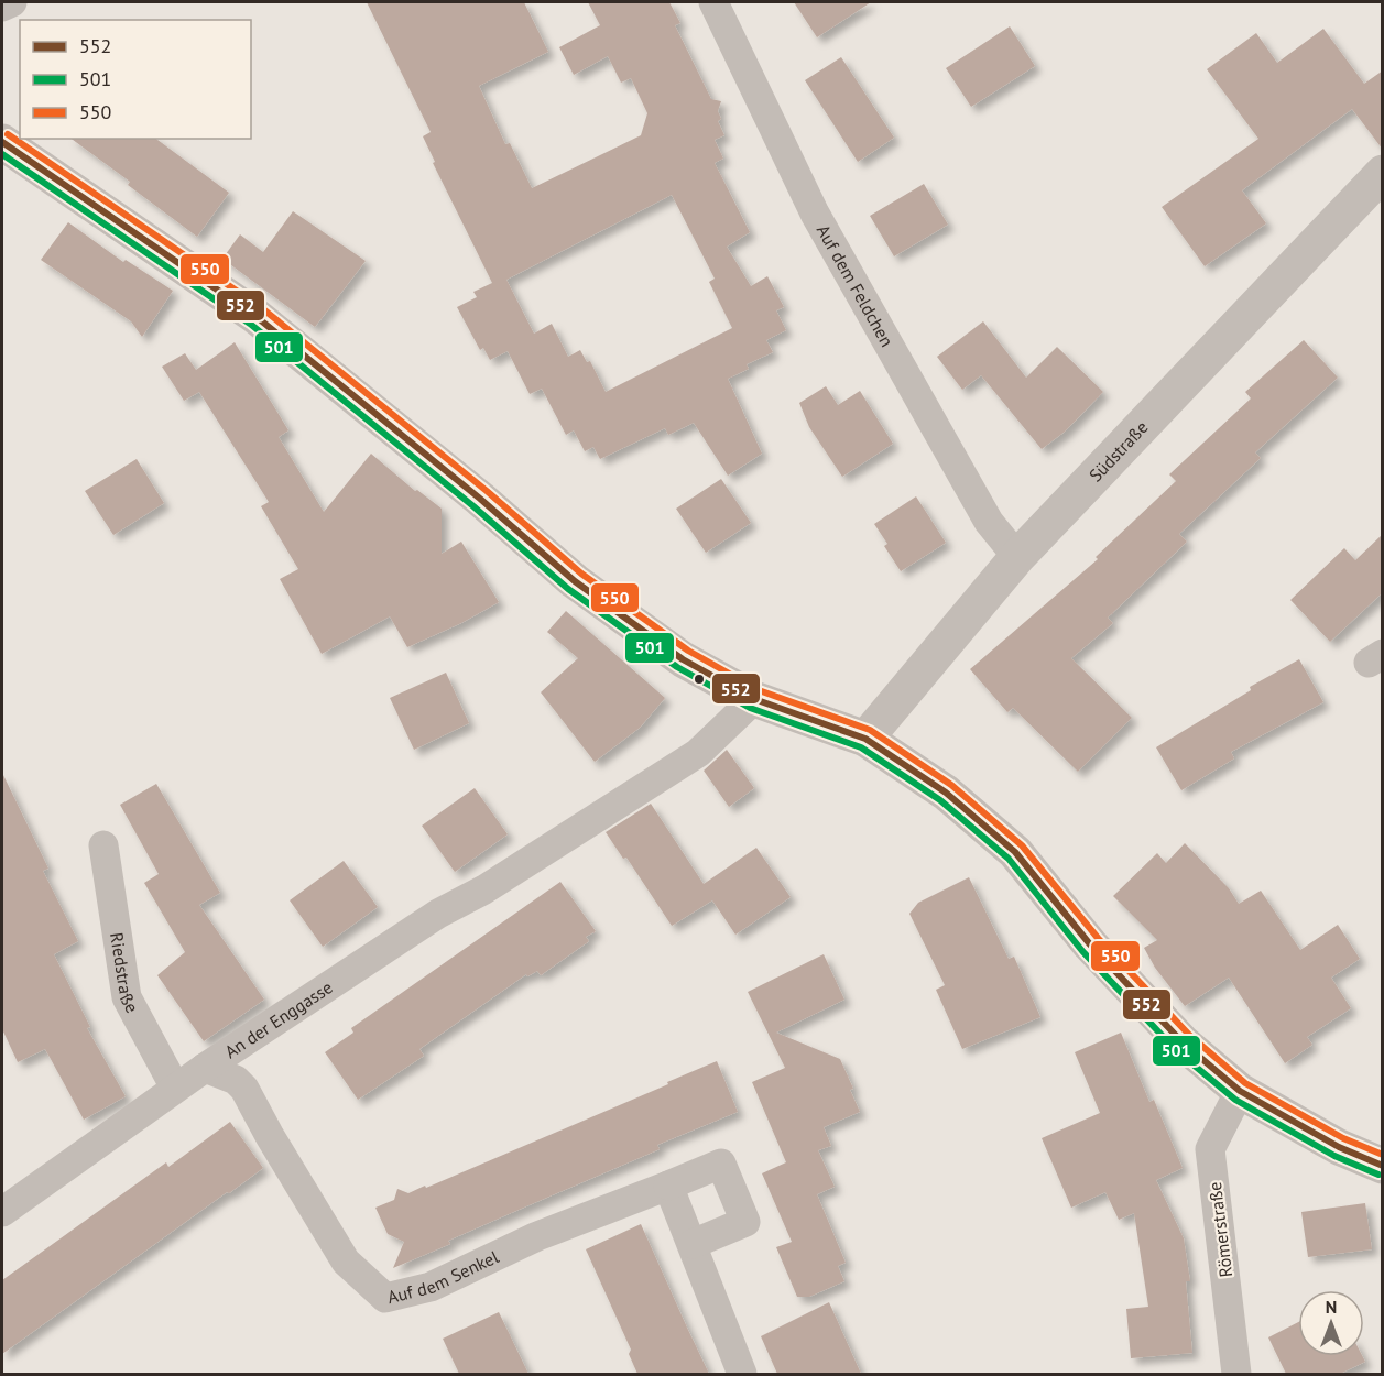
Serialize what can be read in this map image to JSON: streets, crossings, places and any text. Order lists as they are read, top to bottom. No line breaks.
{"streets":{"street":["Auf dem Feldchen","Südstraße","Riedstraße","An der Enggasse","Römerstraße","Auf dem Senkel"]},"crossings":[["Auf dem Feldchen","Südstraße"],["Riedstraße","An der Enggasse"],["An der Enggasse","Auf dem Senkel"]],"lines":["transit line 550","transit line 552","transit line 501"],"legend":["552","501","550"],"north":"top"}
